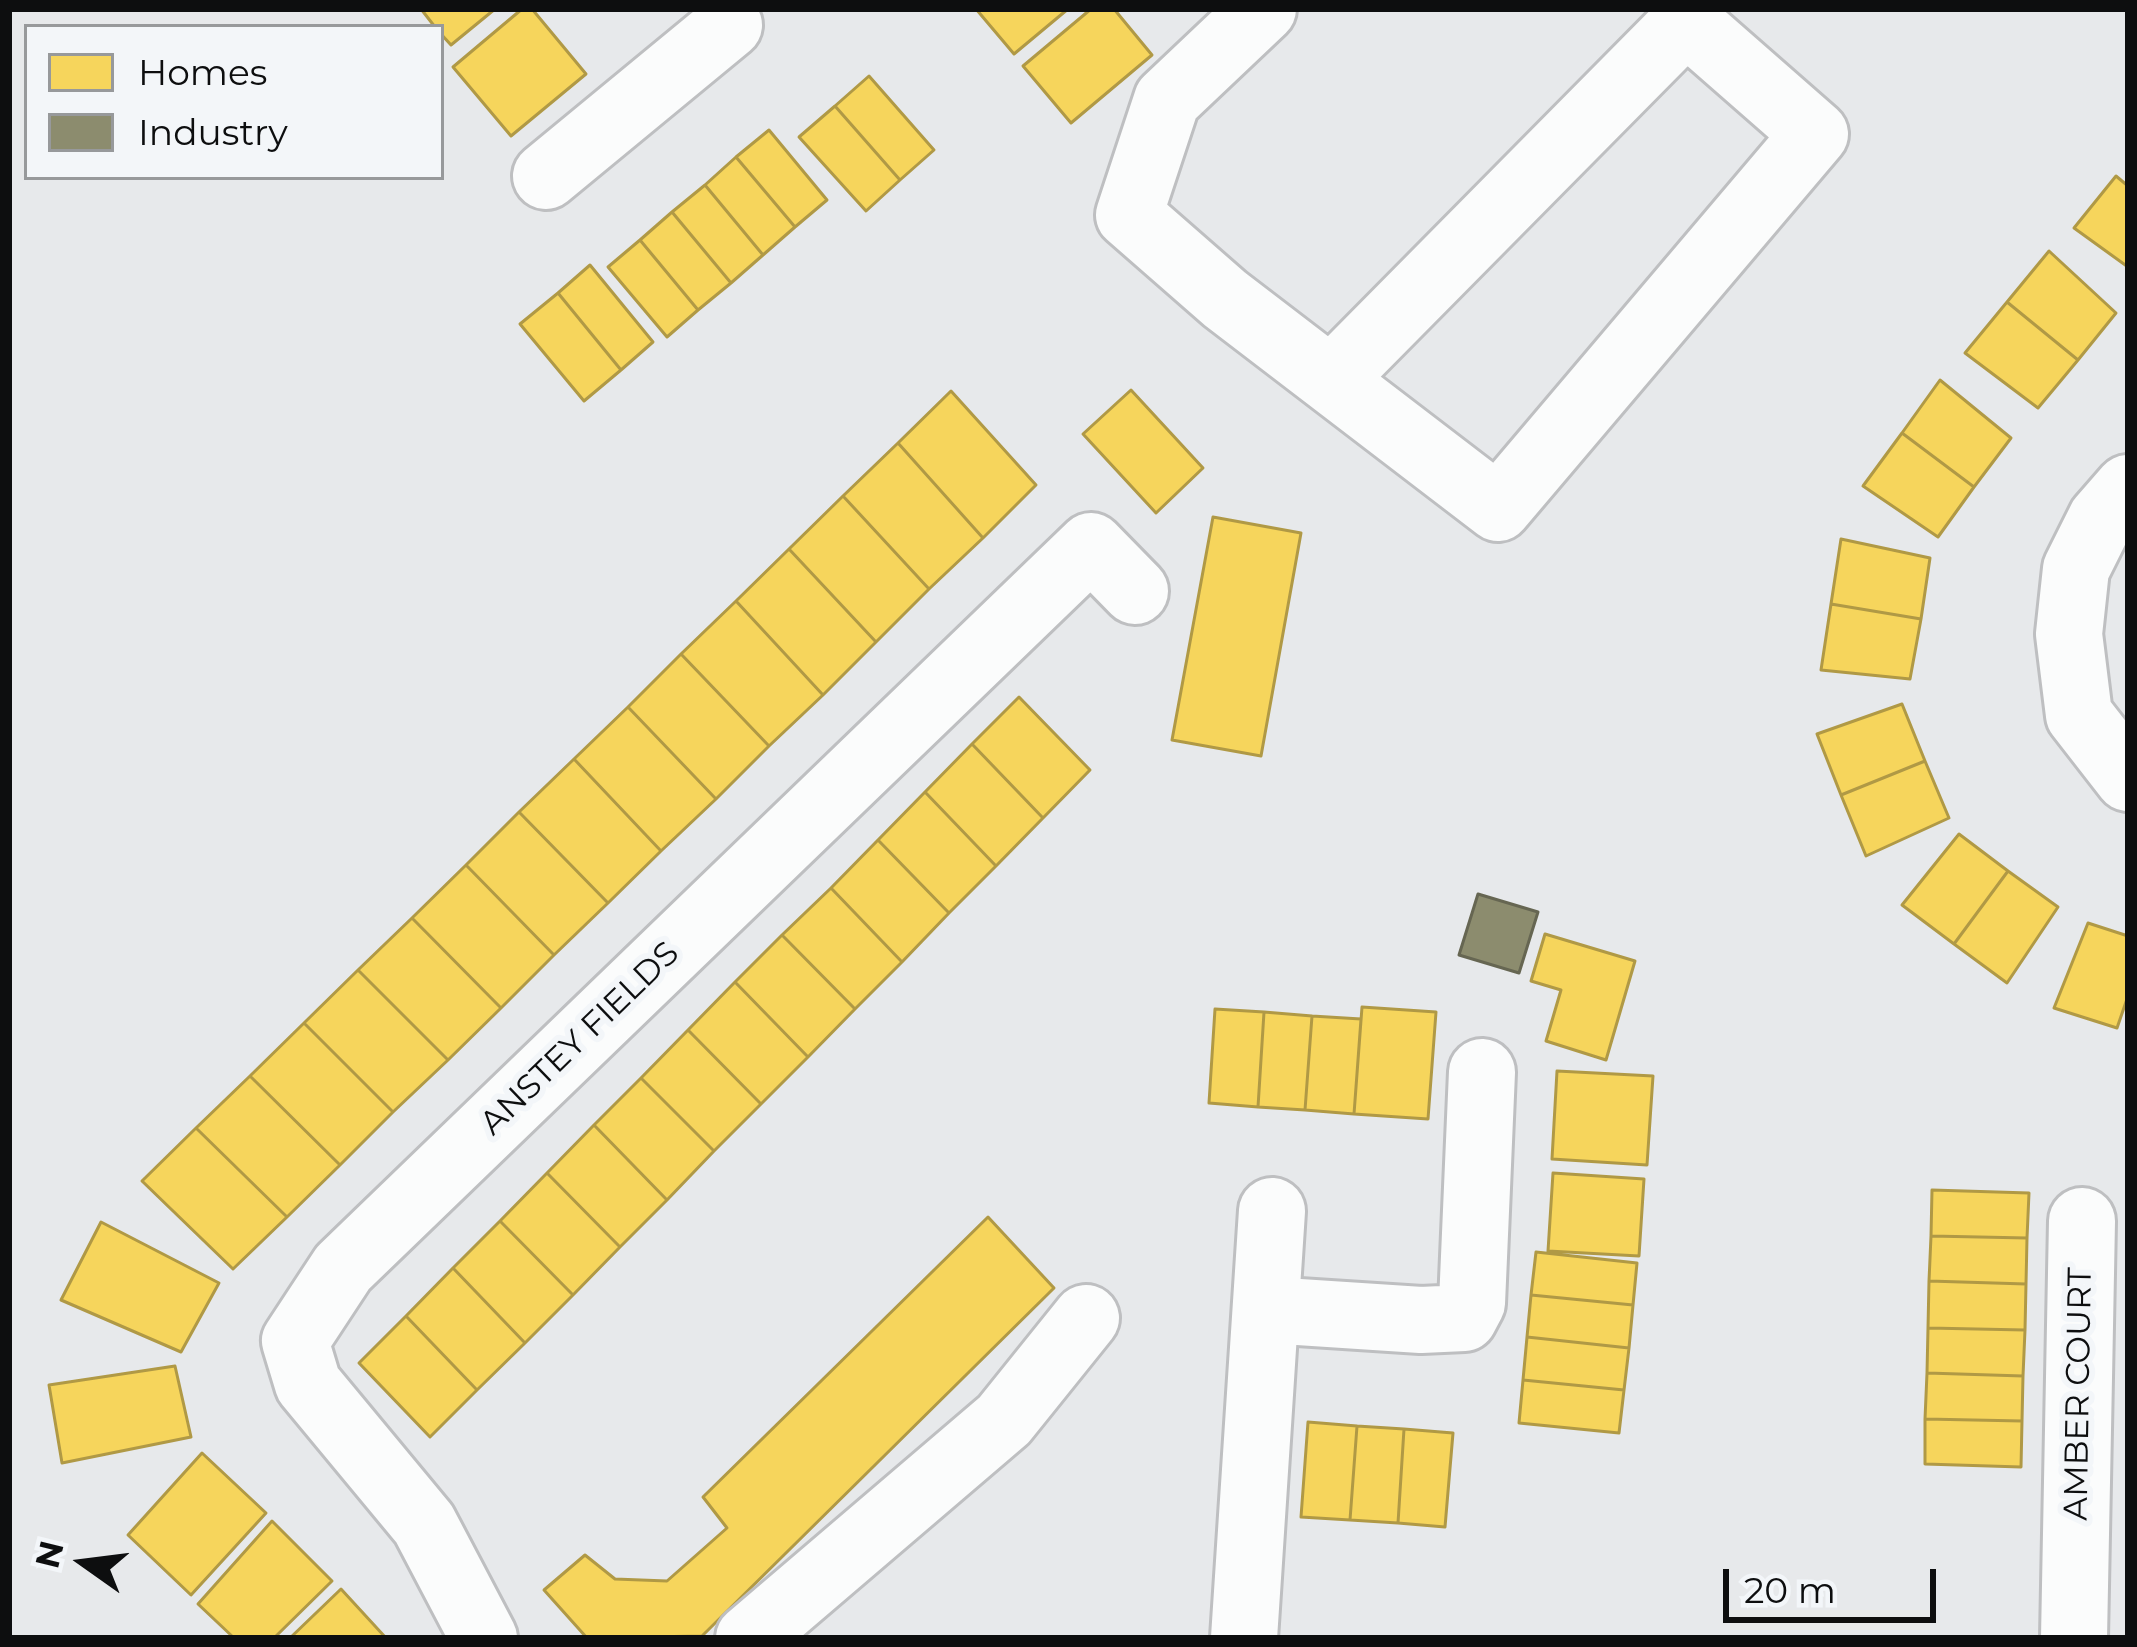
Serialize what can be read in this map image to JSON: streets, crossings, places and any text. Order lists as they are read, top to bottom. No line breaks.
{"streets":{"street":["ANSTEY FIELDS","AMBER COURT"]},"legend":["Homes","Industry"],"scale_bar":"20 m","north":"left"}
